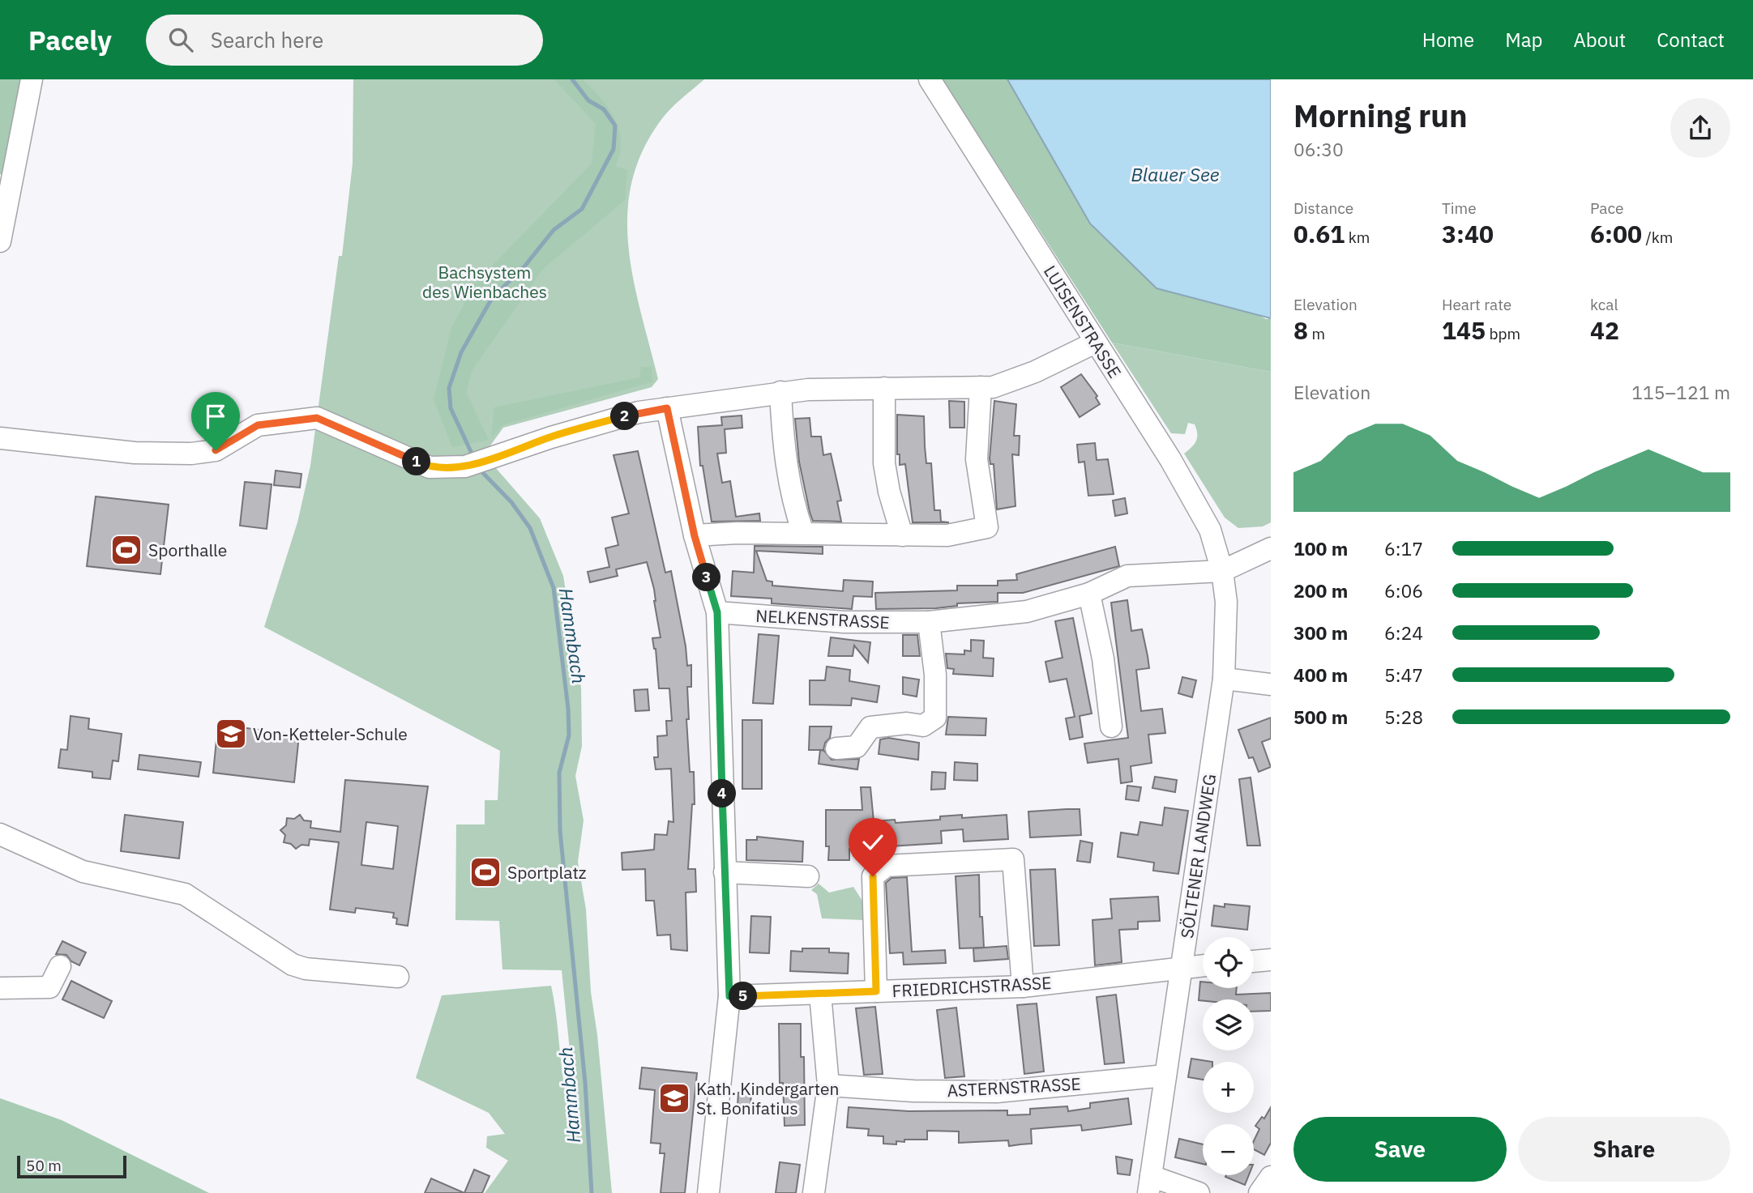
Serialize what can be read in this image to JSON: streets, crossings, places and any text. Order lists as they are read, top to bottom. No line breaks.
{"streets":{"street":["LUISENSTRASSE","NELKENSTRASSE","SÖLTENER LANDWEG","FRIEDRICHSTRASSE","ASTERNSTRASSE"]},"crossings":[["LUISENSTRASSE","NELKENSTRASSE"],["LUISENSTRASSE","SÖLTENER LANDWEG"],["NELKENSTRASSE","SÖLTENER LANDWEG"],["SÖLTENER LANDWEG","FRIEDRICHSTRASSE"],["SÖLTENER LANDWEG","ASTERNSTRASSE"]],"water":["Blauer See","Hammbach"],"parks":["Bachsystem des Wienbaches"],"places":{"sports":["Sporthalle","Sportplatz"],"school or university":["Von-Ketteler-Schule","Kath. Kindergarten St. Bonifatius"]},"scale_bar":"50 m","page":{"header":"Pacely","search":"Search here","nav":["Home","Map","About","Contact"],"heading":["Morning run","06:30"],"stats":[["Distance","0.61 km"],["Time","3:40"],["Pace","6:00 /km"],["Elevation","8 m"],["Heart rate","145 bpm"],["kcal","42"]],"chart":["Elevation","115–121 m"],"pins":["2","1","3","4","5"],"list":[{"name":"100 m","note":"6:17"},{"name":"200 m","note":"6:06"},{"name":"300 m","note":"6:24"},{"name":"400 m","note":"5:47"},{"name":"500 m","note":"5:28"}],"map_buttons":["+","−"],"buttons":["Save","Share"],"scale":"50 m"}}
